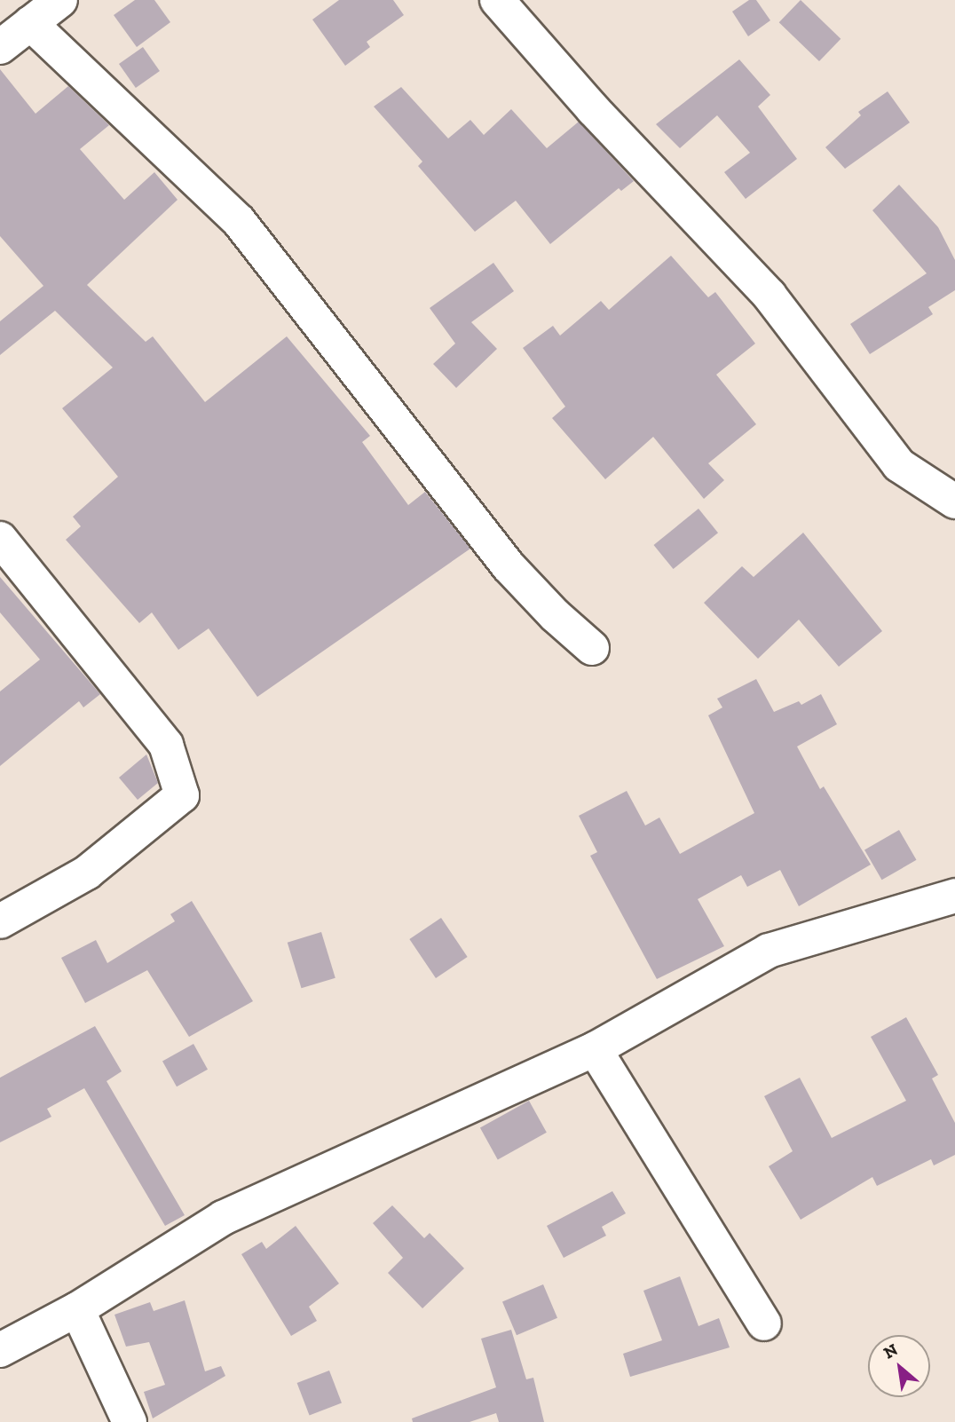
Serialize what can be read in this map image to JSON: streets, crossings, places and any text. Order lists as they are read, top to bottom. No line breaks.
{"north":"top left"}
